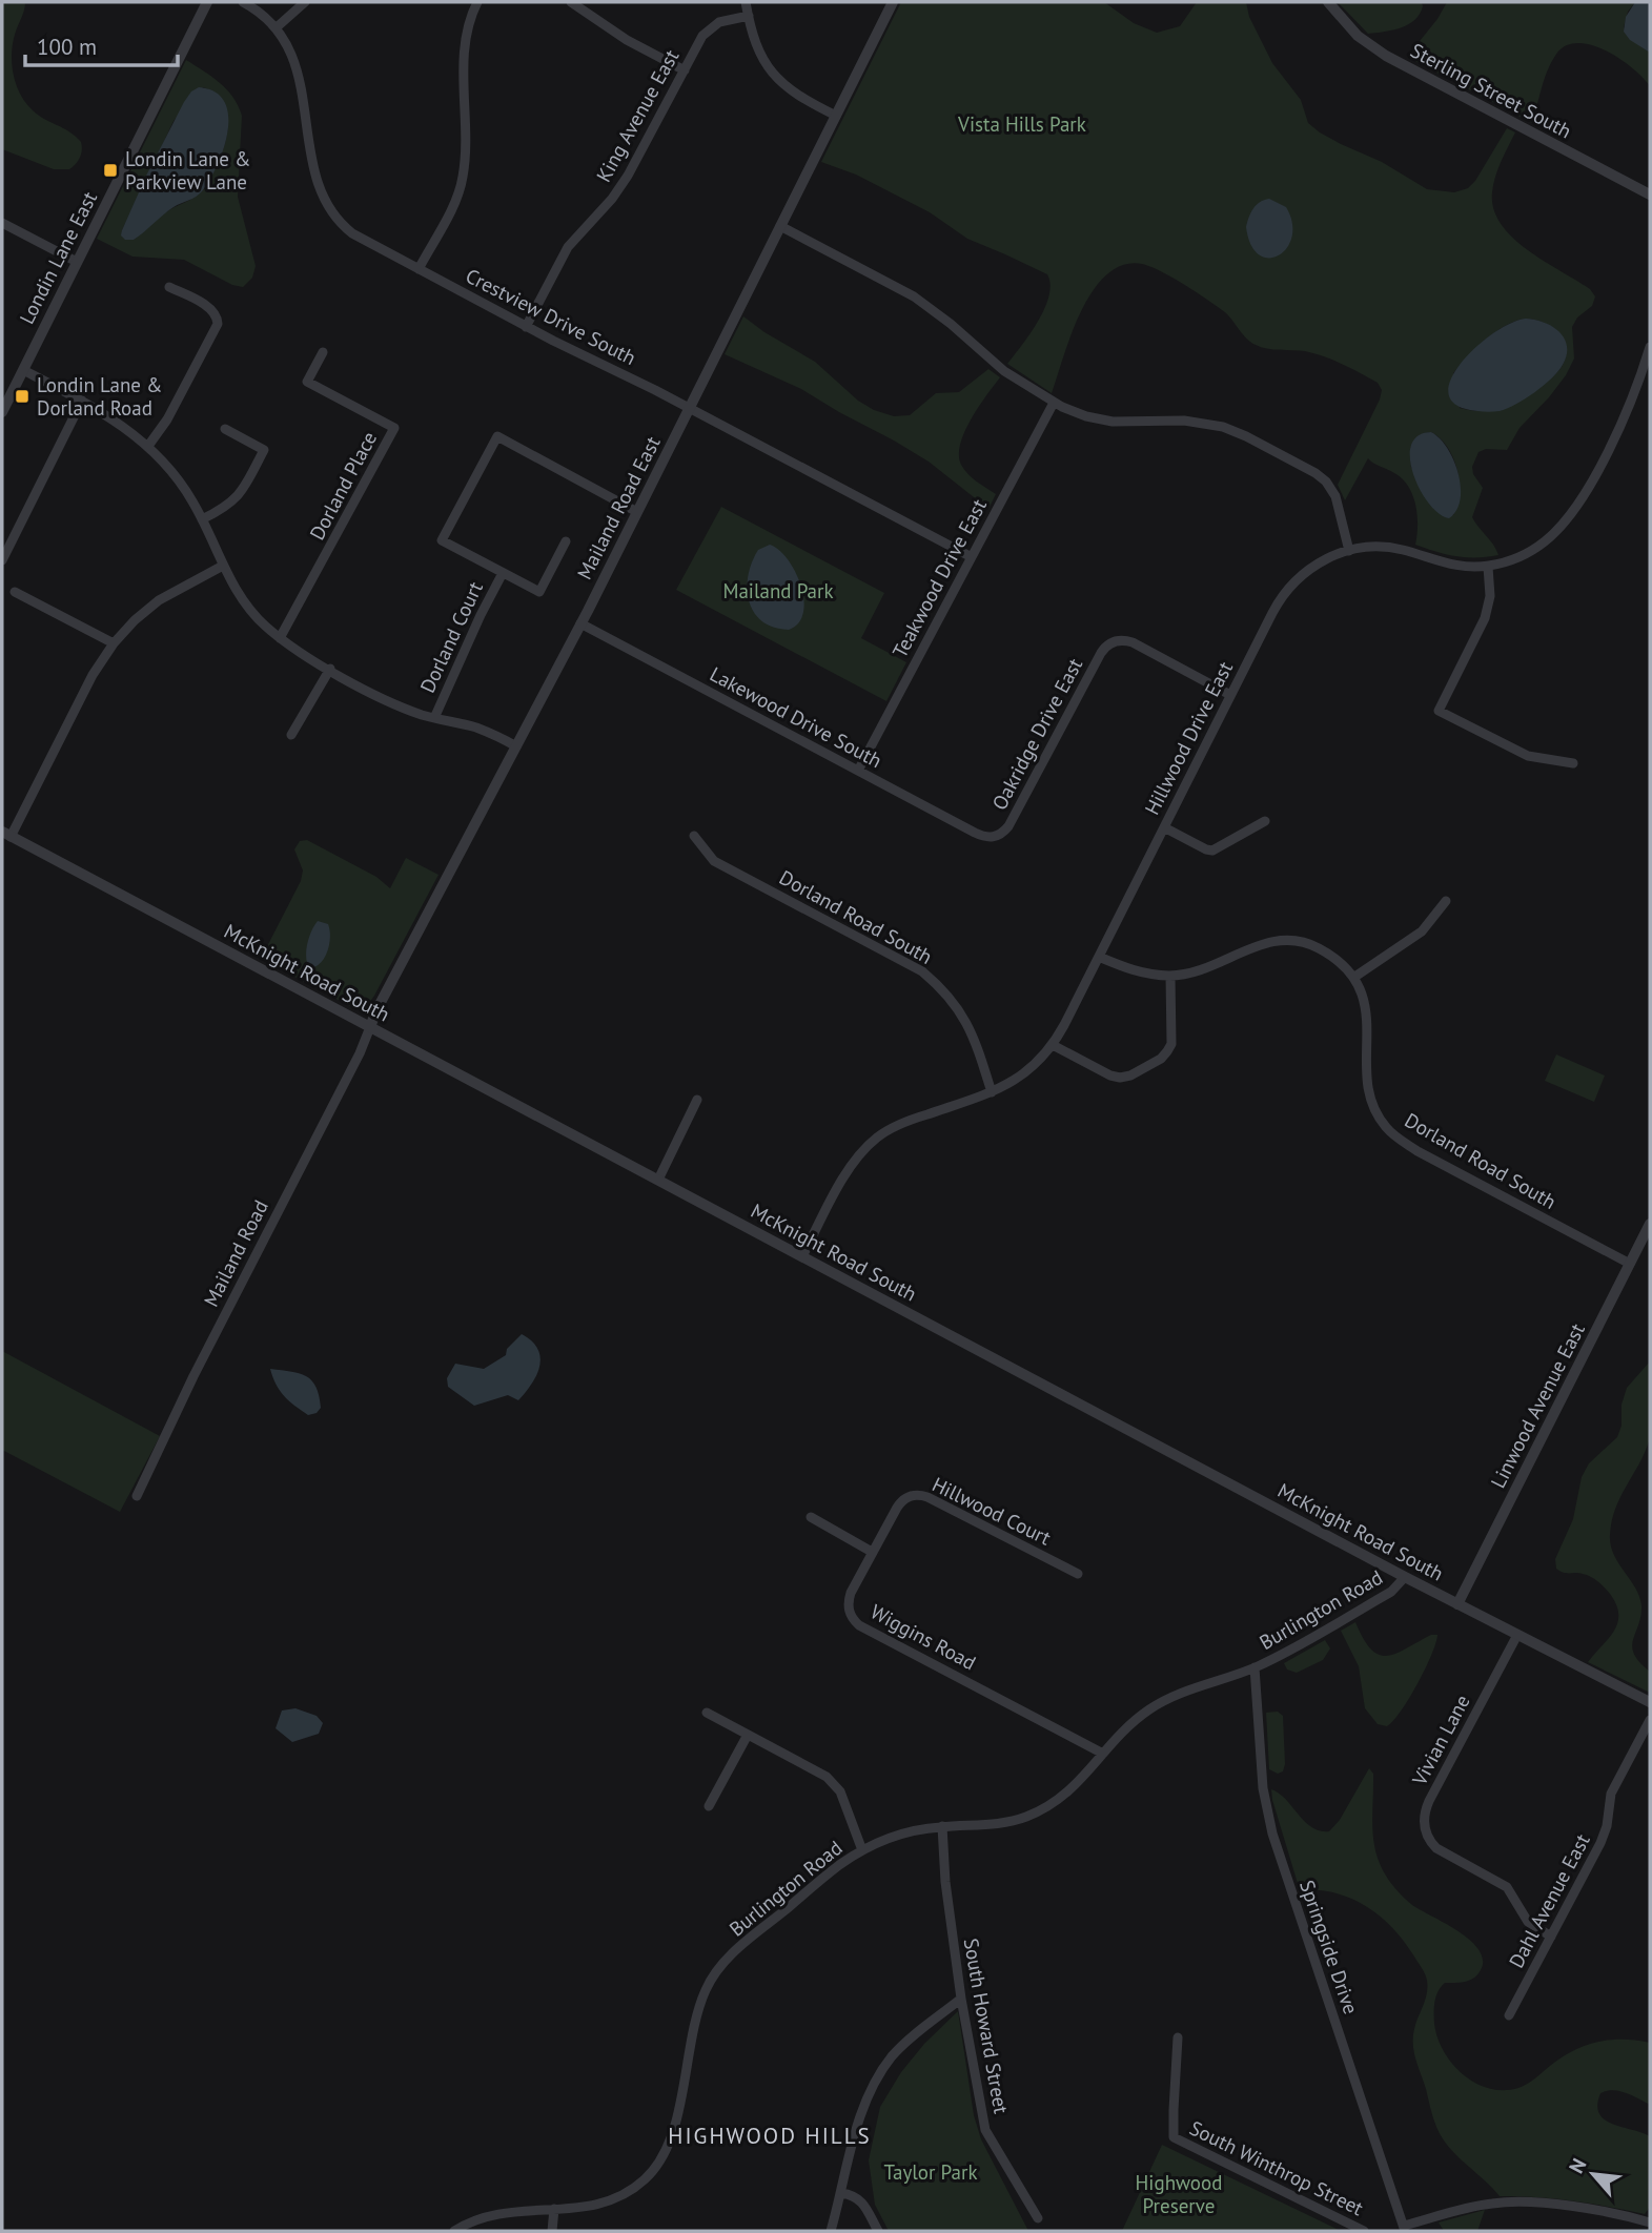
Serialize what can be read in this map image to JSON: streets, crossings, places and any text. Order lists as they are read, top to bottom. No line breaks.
{"streets":{"street":["Sterling Street South","King Avenue East","Londin Lane East","Crestview Drive South","Dorland Place","Mailand Road East","Teakwood Drive East","Dorland Court","Lakewood Drive South","Oakridge Drive East","Hillwood Drive East","Dorland Road South","McKnight Road South","Mailand Road","Linwood Avenue East","Hillwood Court","Burlington Road","Wiggins Road","Vivian Lane","Dahl Avenue East","Springside Drive","South Howard Street","South Winthrop Street"]},"crossings":[["King Avenue East","Crestview Drive South"],["Crestview Drive South","Mailand Road East"],["Crestview Drive South","Teakwood Drive East"],["Mailand Road East","Dorland Court"],["Mailand Road East","Lakewood Drive South"],["Mailand Road East","McKnight Road South"],["Mailand Road East","Mailand Road"],["Teakwood Drive East","Lakewood Drive South"],["Lakewood Drive South","Oakridge Drive East"],["Oakridge Drive East","Hillwood Drive East"],["Hillwood Drive East","Dorland Road South"],["Hillwood Drive East","McKnight Road South"],["Dorland Road South","Linwood Avenue East"],["McKnight Road South","Mailand Road"],["McKnight Road South","Linwood Avenue East"],["McKnight Road South","Burlington Road"],["McKnight Road South","Vivian Lane"],["Hillwood Court","Wiggins Road"],["Burlington Road","Wiggins Road"],["Burlington Road","Springside Drive"],["Burlington Road","South Howard Street"],["Vivian Lane","Dahl Avenue East"]],"districts":["HIGHWOOD HILLS"],"parks":["Vista Hills Park","Mailand Park","Taylor Park","Highwood Preserve"],"places":{"transit":["Londin Lane & Parkview Lane","Londin Lane & Dorland Road"]},"scale_bar":"100 m","north":"top left"}
